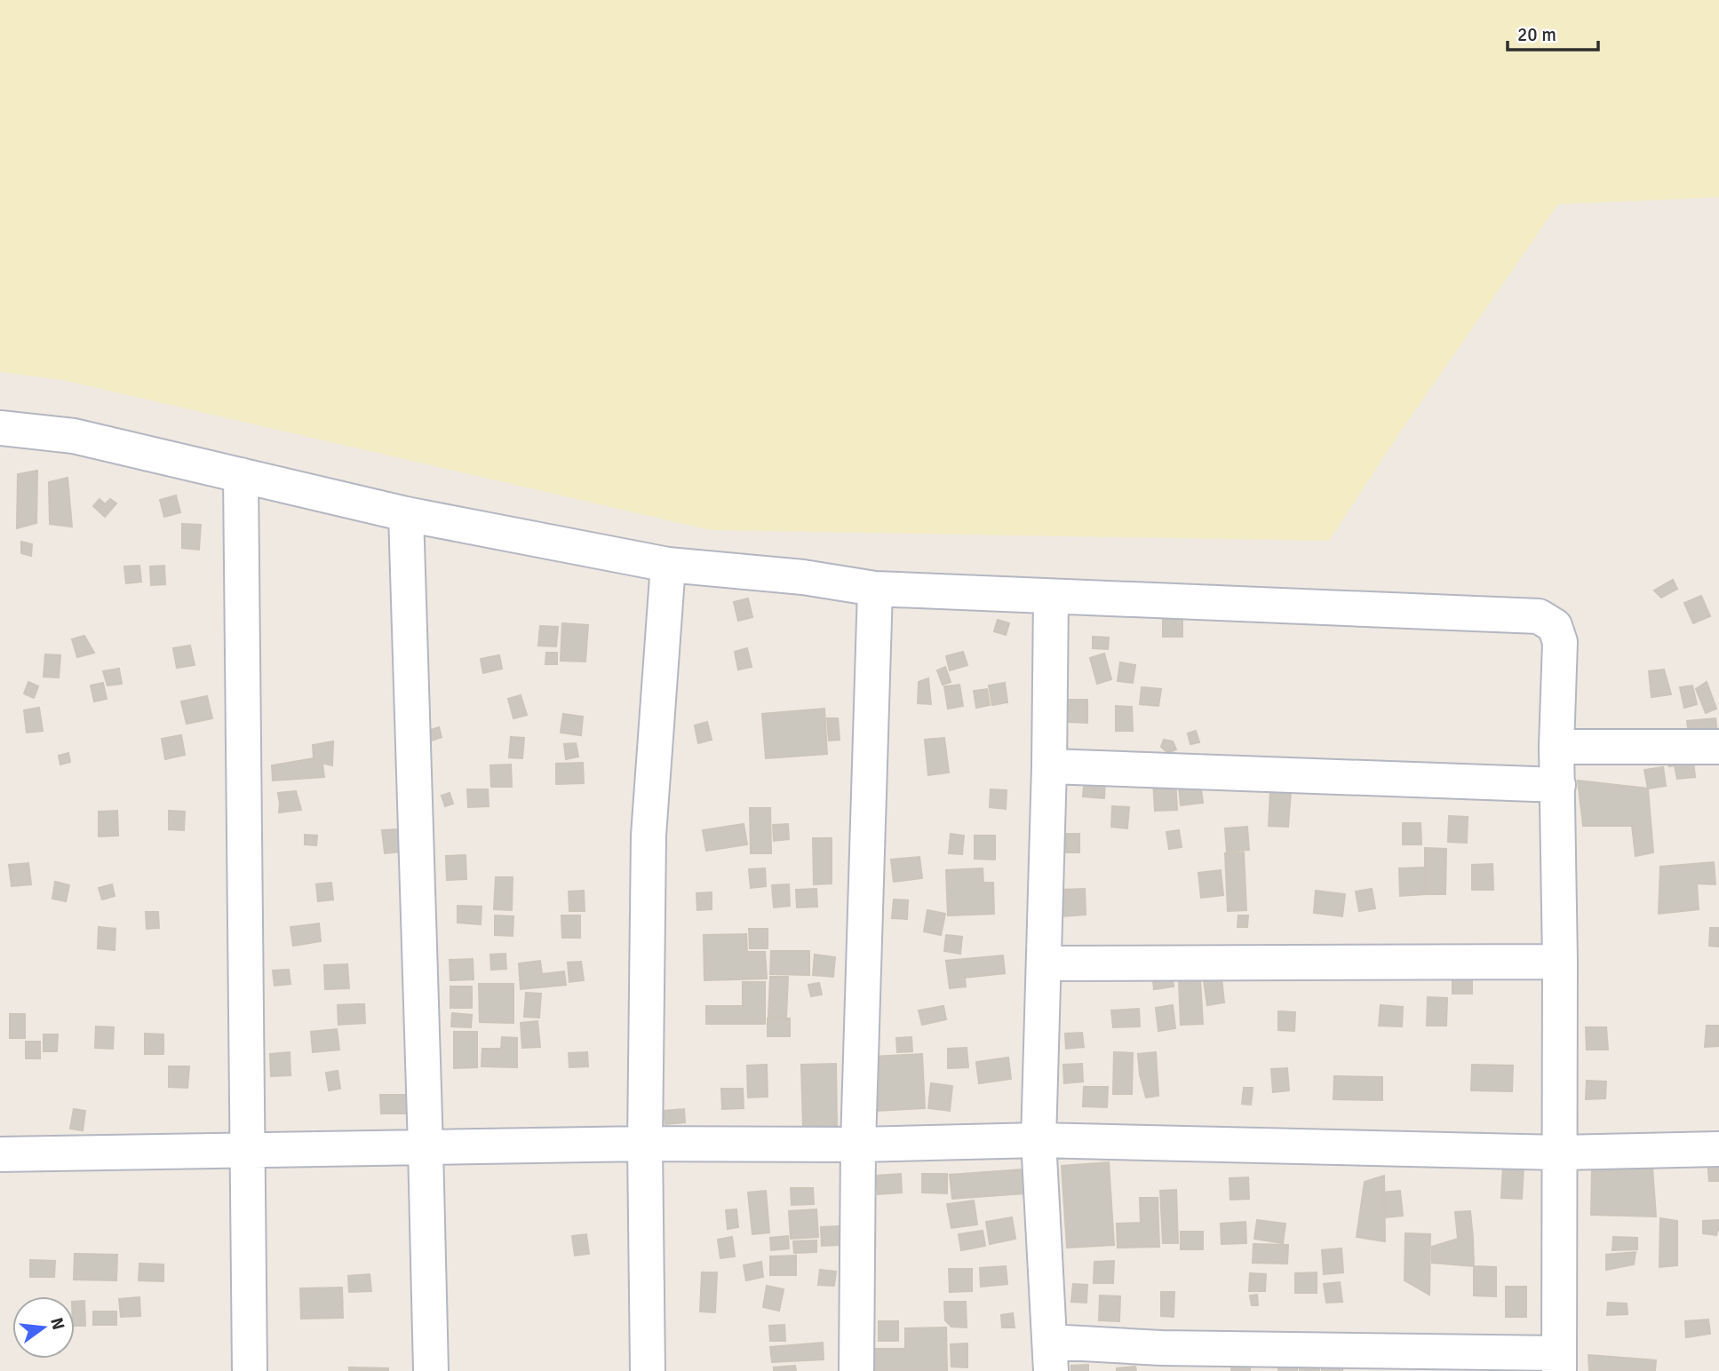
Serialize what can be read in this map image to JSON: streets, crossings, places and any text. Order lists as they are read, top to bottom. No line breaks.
{"scale_bar":"20 m","north":"right"}
